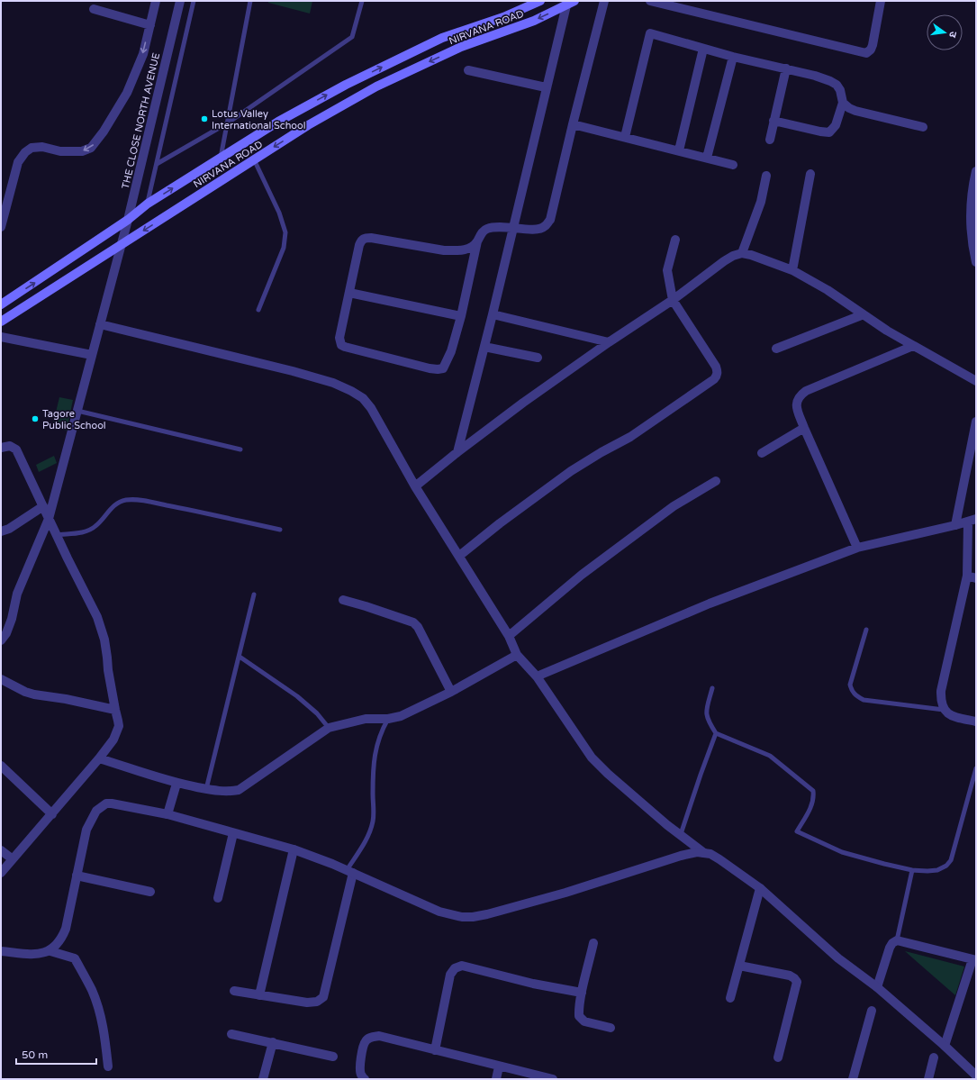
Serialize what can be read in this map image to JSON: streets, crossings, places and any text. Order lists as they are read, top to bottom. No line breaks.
{"streets":{"main road":["NIRVANA ROAD"],"street":["THE CLOSE NORTH AVENUE"]},"crossings":[["NIRVANA ROAD","THE CLOSE NORTH AVENUE"]],"places":["Lotus Valley International School","Tagore Public School"],"scale_bar":"50 m","north":"right"}
